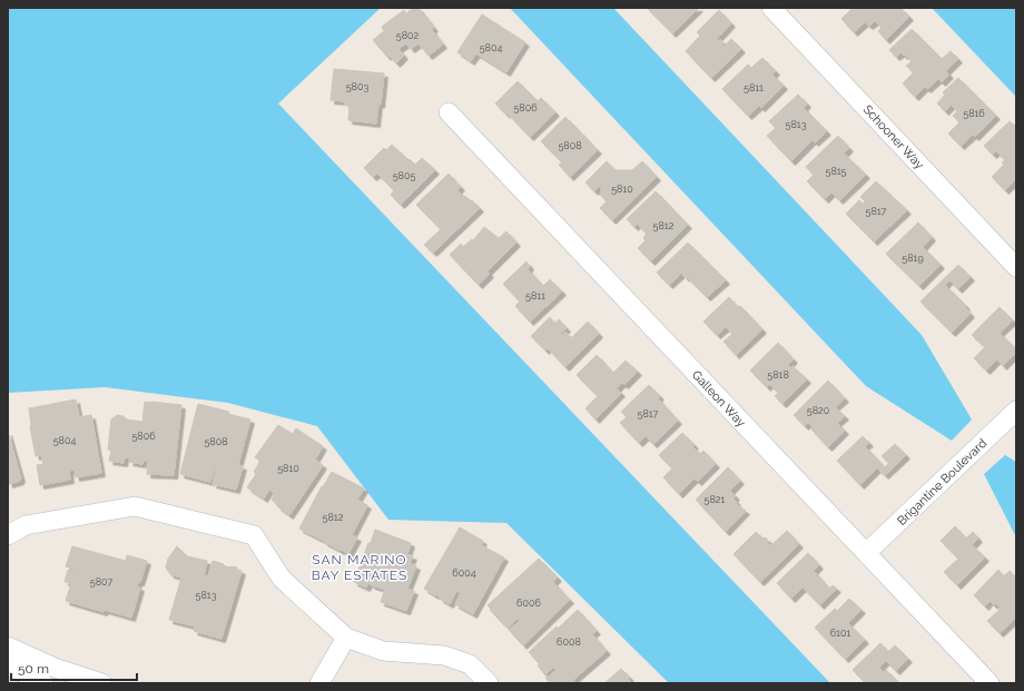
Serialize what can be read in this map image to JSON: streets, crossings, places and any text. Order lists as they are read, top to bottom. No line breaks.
{"streets":{"street":["Schooner Way","Galleon Way","Brigantine Boulevard"]},"crossings":[["Galleon Way","Brigantine Boulevard"]],"districts":["SAN MARINO BAY ESTATES"],"house_numbers":["5802","5804","5803","5811","5806","5816","5813","5808","5815","5805","5810","5817","5812","5819","5811","5818","5820","5817","5806","5804","5808","5810","5821","5812","6004","5807","5813","6006","6101","6008"],"scale_bar":"50 m"}
